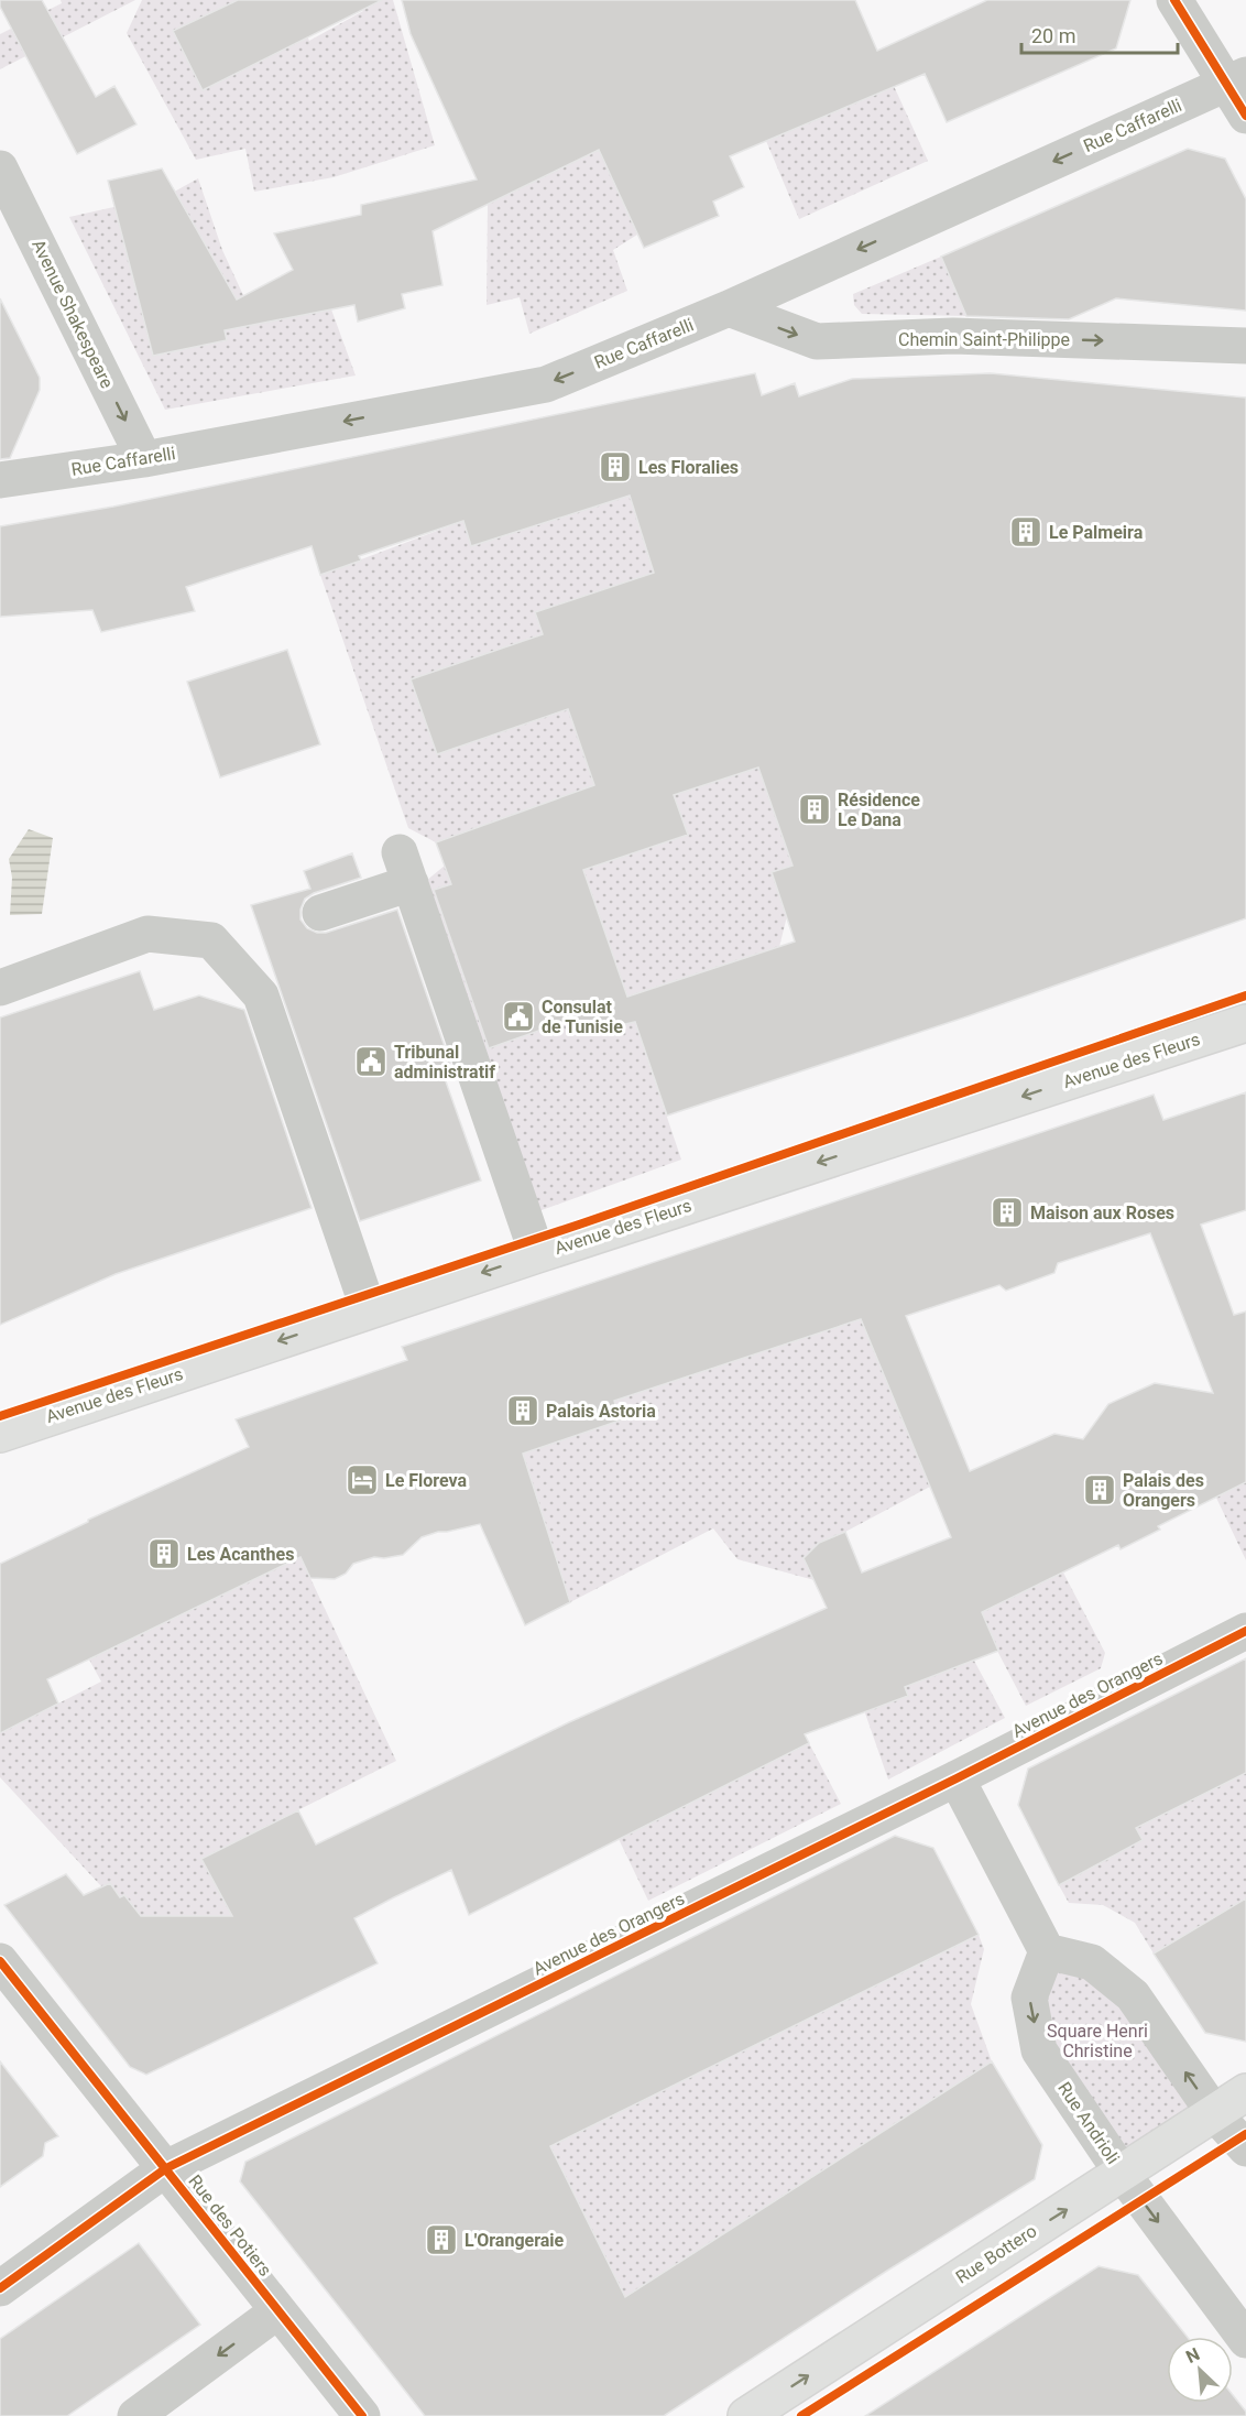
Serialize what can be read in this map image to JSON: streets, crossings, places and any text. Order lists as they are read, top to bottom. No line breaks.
{"streets":{"main road":["Avenue des Fleurs","Rue Bottero"],"street":["Rue Caffarelli","Avenue Shakespeare","Chemin Saint-Philippe","Avenue des Orangers","Rue Andrioli","Rue des Potiers"]},"crossings":[["Rue Caffarelli","Avenue Shakespeare"],["Rue Caffarelli","Chemin Saint-Philippe"],["Avenue des Orangers","Rue des Potiers"],["Rue Andrioli","Rue Bottero"]],"one_way":["Rue Caffarelli","Avenue Shakespeare","Chemin Saint-Philippe","Avenue des Fleurs","Rue Bottero"],"parks":["Square Henri Christine"],"places":{"building":["Les Floralies","Le Palmeira","Résidence Le Dana","Maison aux Roses","Palais Astoria","Palais des Orangers","Les Acanthes","L'Orangeraie"],"public building":["Consulat de Tunisie","Tribunal administratif"],"hotel":["Le Floreva"]},"scale_bar":"20 m","north":"top left"}
